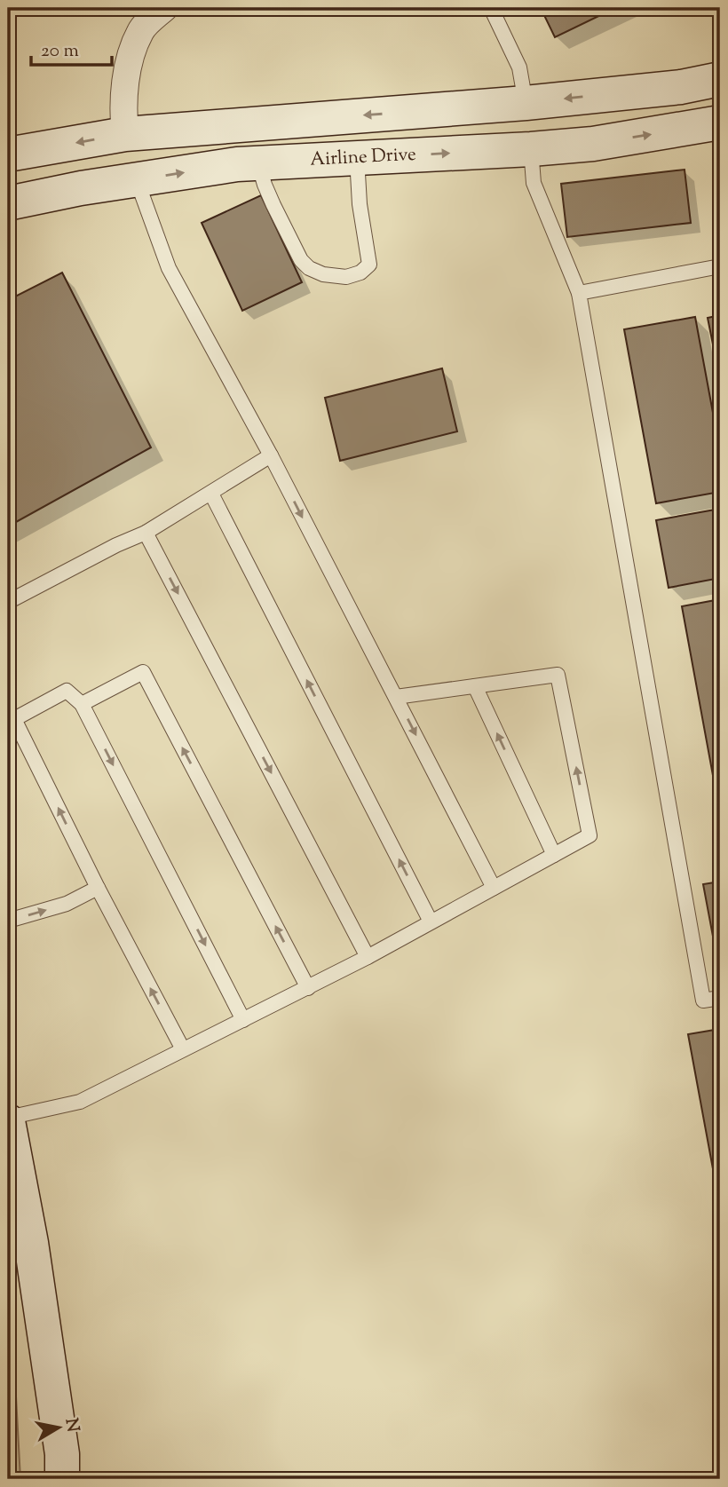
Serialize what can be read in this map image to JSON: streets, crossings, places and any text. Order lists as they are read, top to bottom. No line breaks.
{"streets":{"main road":["Airline Drive"]},"scale_bar":"20 m","north":"right"}
